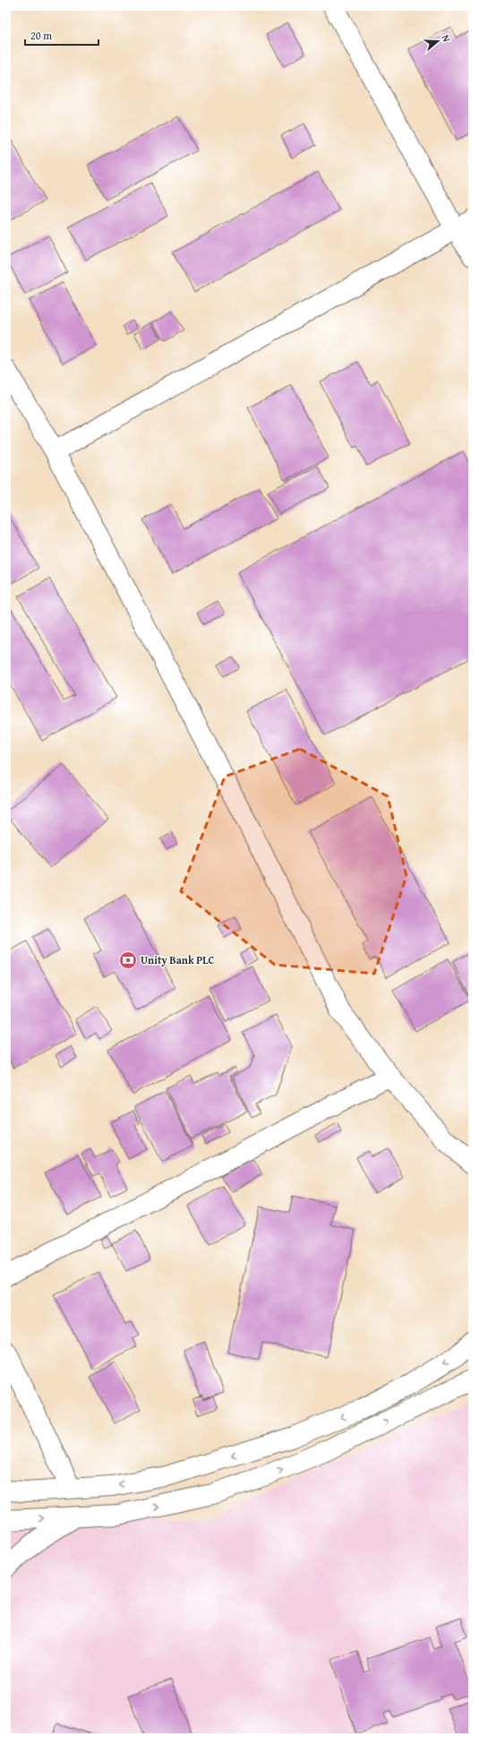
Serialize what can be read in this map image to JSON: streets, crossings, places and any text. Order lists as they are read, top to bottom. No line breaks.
{"places":{"bank":["Unity Bank PLC"]},"scale_bar":"20 m","north":"right"}
